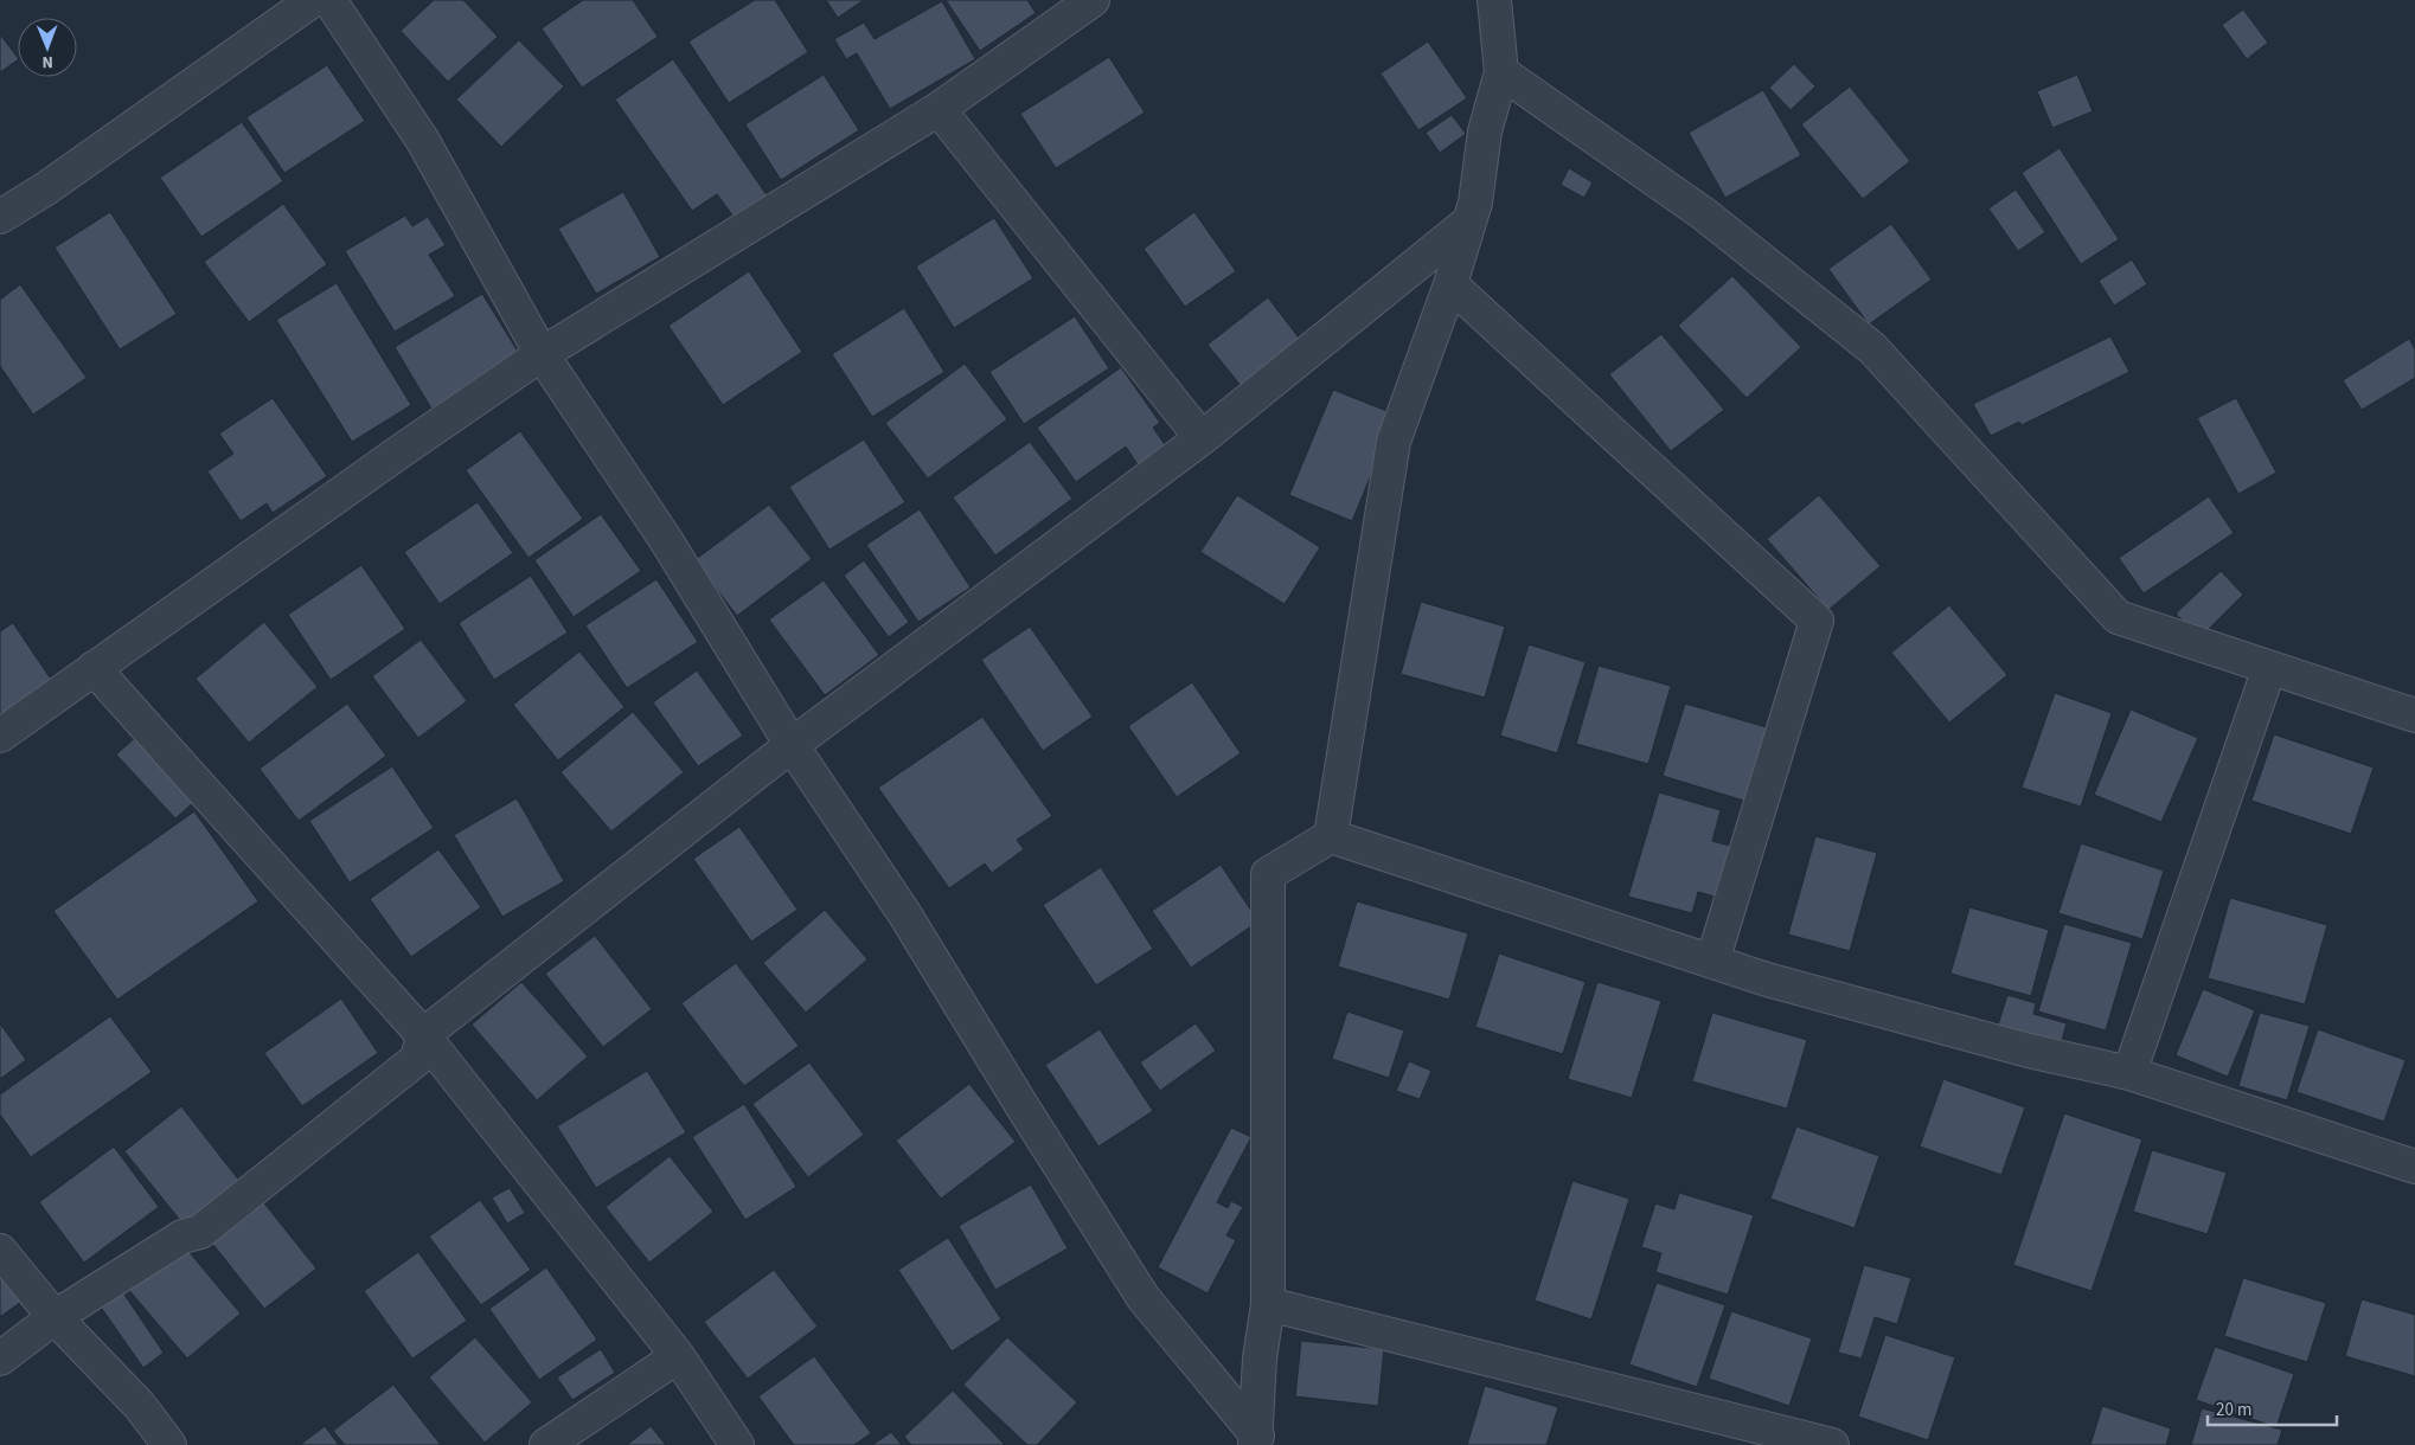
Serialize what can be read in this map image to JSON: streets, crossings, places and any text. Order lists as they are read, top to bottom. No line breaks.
{"scale_bar":"20 m","north":"bottom"}
